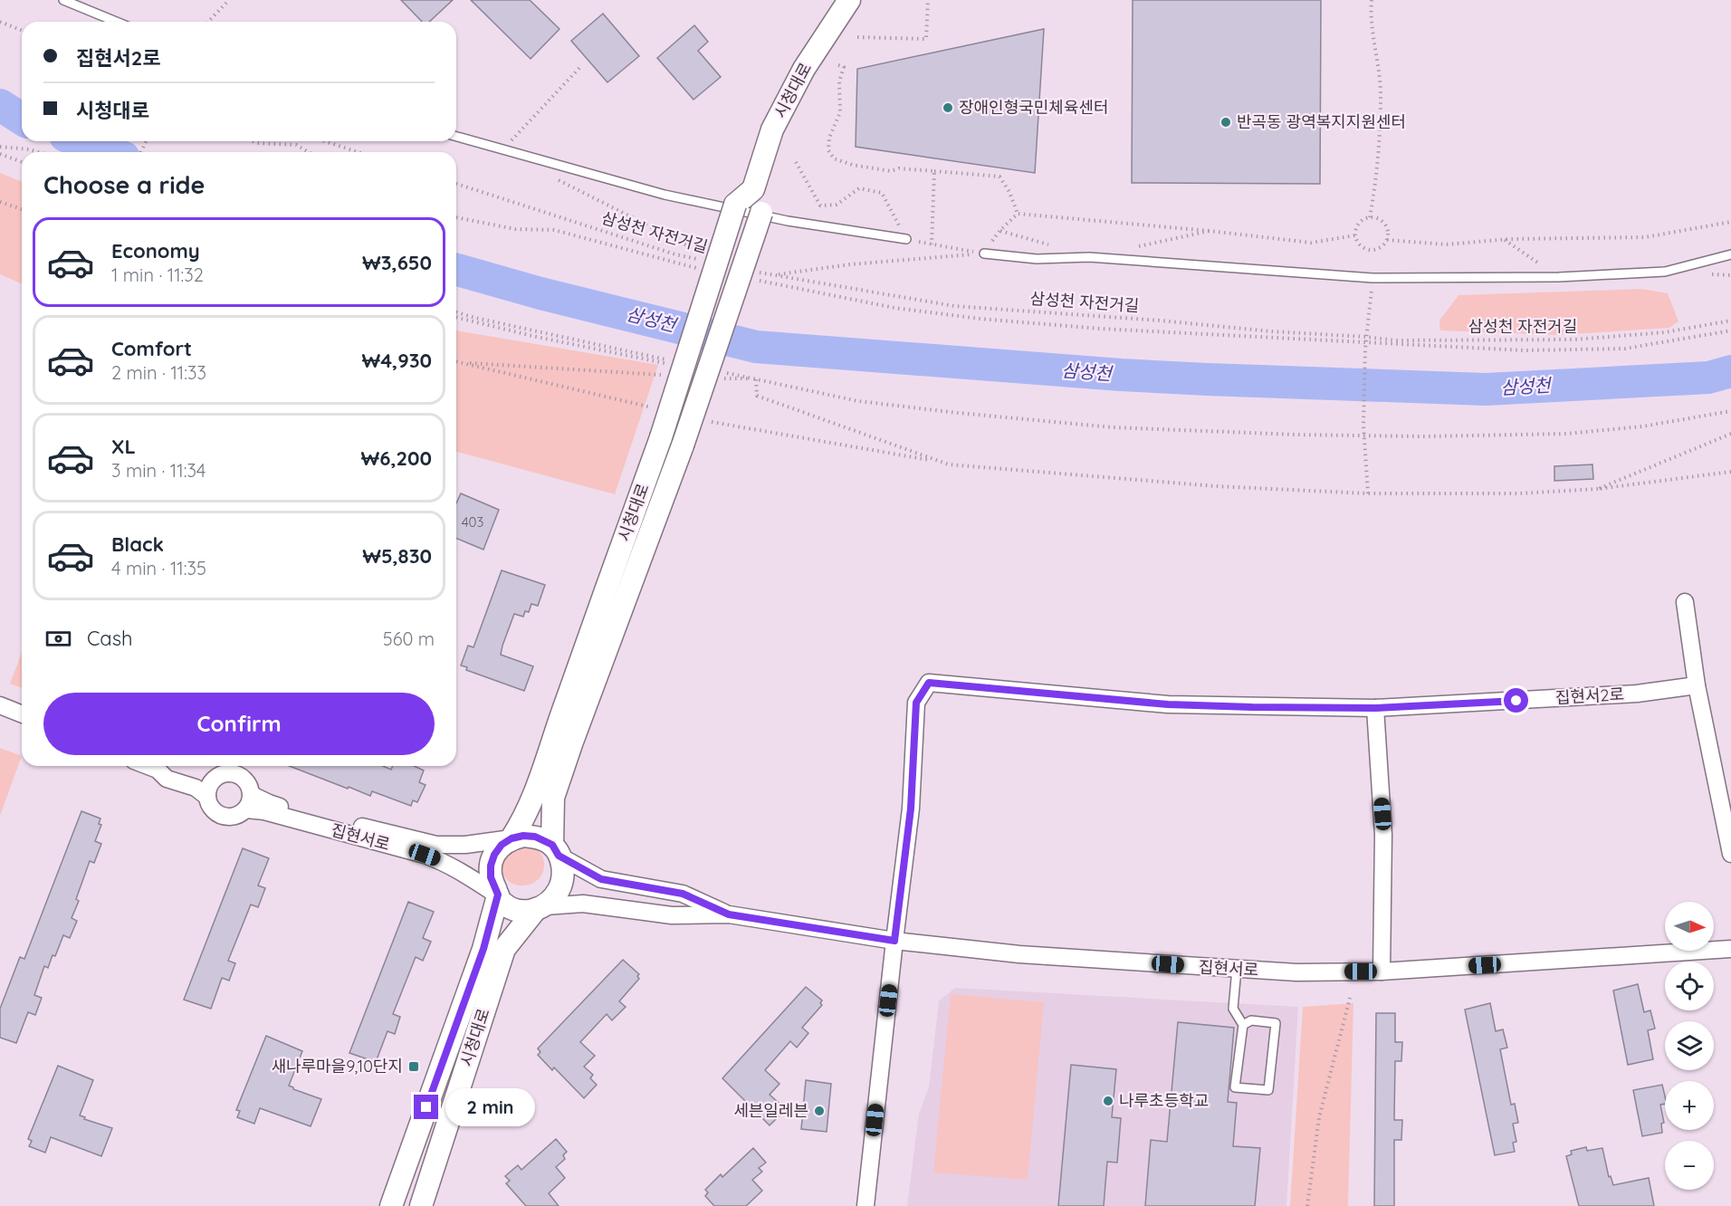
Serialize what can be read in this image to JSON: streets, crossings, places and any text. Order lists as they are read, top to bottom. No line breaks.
{"streets":{"street":["시청대로","집현서2로","집현서로"],"path":["삼성천 자전거길"]},"crossings":[["시청대로","집현서로"],["집현서2로","집현서로"]],"water":["삼성천"],"places":{"other":["장애인형국민체육센터","반곡동 광역복지지원센터","나루초등학교","세븐일레븐"],"transit":["새나루마을9,10단지"]},"house_numbers":["403"],"north":"right","page":{"banner":["집현서2로","시청대로"],"heading":"Choose a ride","list":[{"name":"Economy","note":"1 min · 11:32","value":"₩3,650"},{"name":"Comfort","note":"2 min · 11:33","value":"₩4,930"},{"name":"XL","note":"3 min · 11:34","value":"₩6,200"},{"name":"Black","note":"4 min · 11:35","value":"₩5,830"}],"pay":["Cash","560 m"],"buttons":"Confirm","map_buttons":["+","−"],"bubble":"2 min"}}
